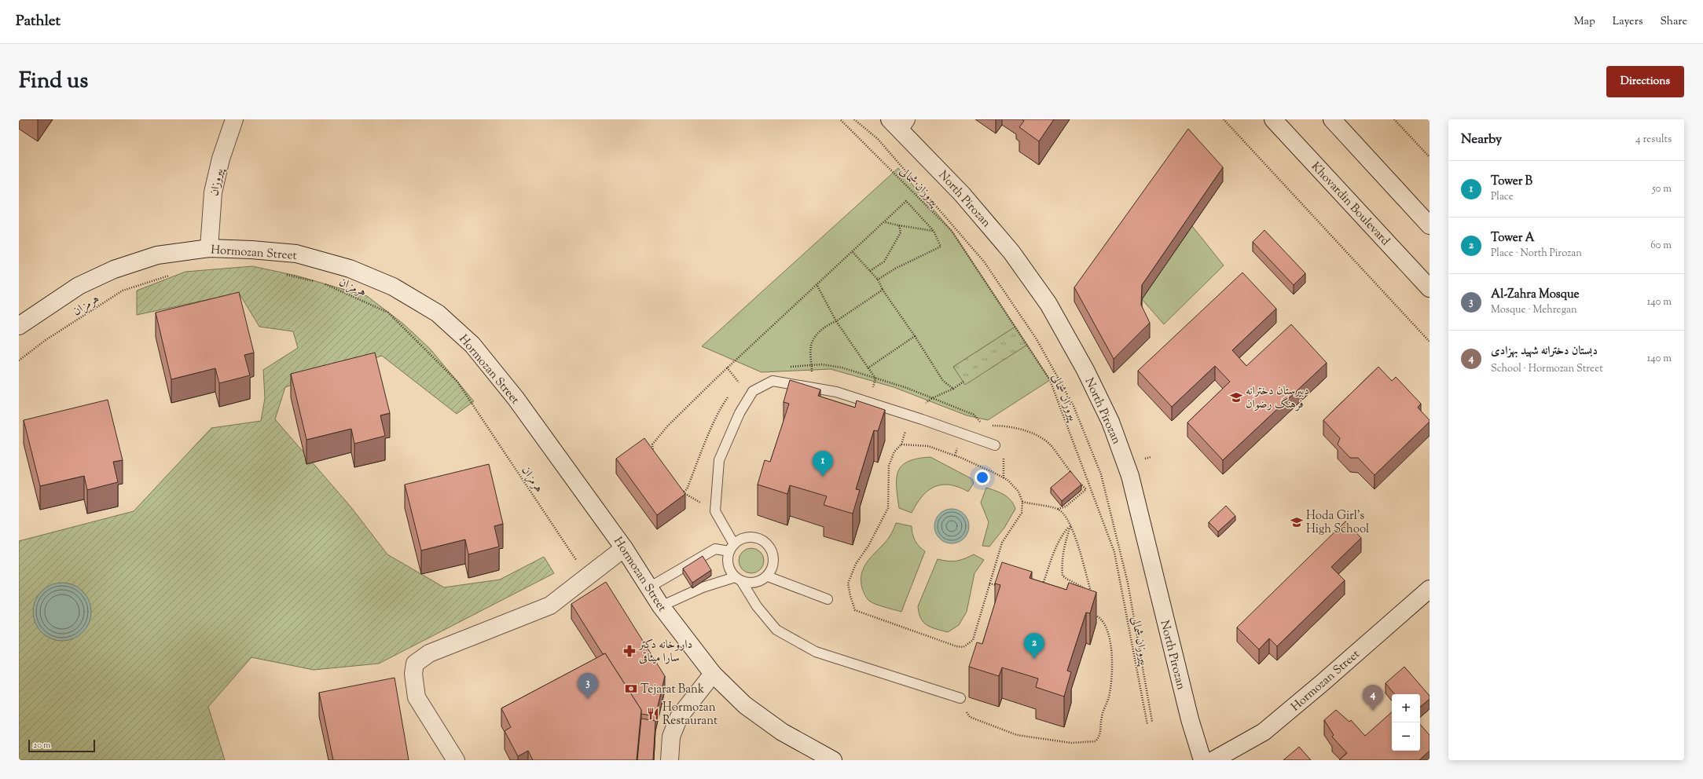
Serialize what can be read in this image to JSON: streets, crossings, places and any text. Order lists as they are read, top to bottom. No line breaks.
{"streets":{"street":["پیروزان","North Pirozan","Khovardin Boulevard","Hormozan Street"],"path":["پیروزان شمالی","هرمزان"]},"crossings":[["پیروزان","Hormozan Street"]],"places":{"school or university":["دبیرستان دخترانه فرهنگ رضوان","Hoda Girl's High School"],"pharmacy":["داروخانه دکتر سارا میثاقی"],"bank":["Tejarat Bank"],"restaurant":["Hormozan Restaurant"]},"scale_bar":"20 m","page":{"header":"Pathlet","nav":["Map","Layers","Share"],"title":"Find us","buttons":"Directions","heading":["Nearby","4 results"],"list":[{"mark":"1","name":"Tower B","note":"Place","value":"50 m"},{"mark":"2","name":"Tower A","note":"Place · North Pirozan","value":"60 m"},{"mark":"3","name":"Al-Zahra Mosque","note":"Mosque · Mehregan","value":"140 m"},{"mark":"4","name":"دبستان دخترانه شهید بهزادی","note":"School · Hormozan Street","value":"140 m"}],"pins":["1","2","3","4"],"map_buttons":["+","−"],"scale":"20 m"}}
